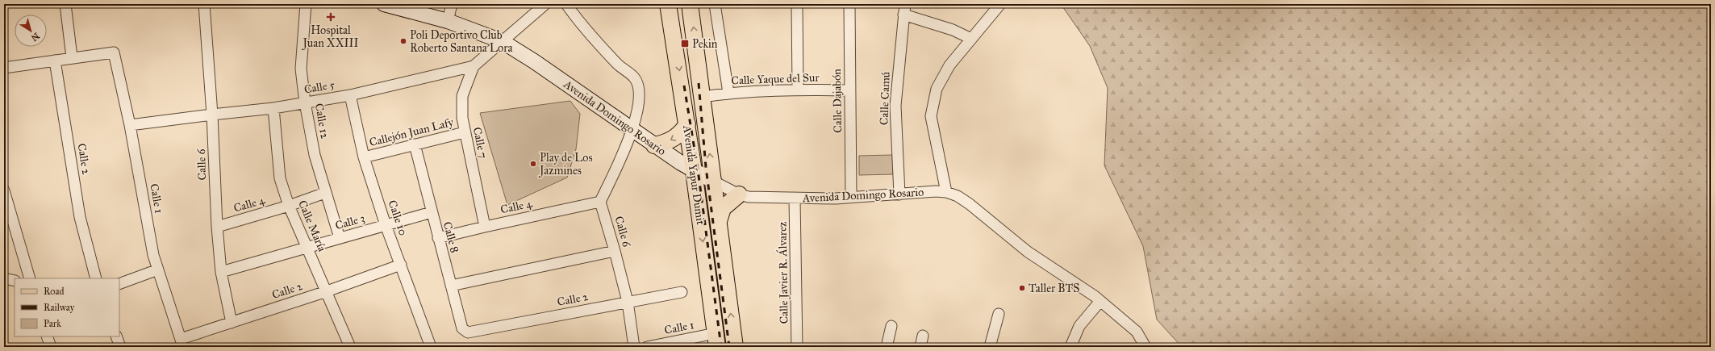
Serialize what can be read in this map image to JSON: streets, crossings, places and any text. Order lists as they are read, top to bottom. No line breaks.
{"streets":{"main road":["Avenida Domingo Rosario","Avenida Yapur Dumit"],"street":["Calle Yaque del Sur","Calle 5","Calle Camú","Calle Dajabón","Calle 12","Callejón Juan Lafy","Calle 7","Calle 2","Calle 6","Calle 1","Calle 4","Calle 10","Calle 3","Calle María","Calle 8","Calle Javier R. Álvarez"]},"crossings":[["Calle Yaque del Sur","Calle Dajabón"],["Calle Yaque del Sur","Avenida Yapur Dumit"],["Calle 5","Avenida Domingo Rosario"],["Calle 5","Calle 12"],["Calle 5","Calle 7"],["Calle 5","Calle 6"],["Calle 5","Calle 1"],["Calle 5","Calle 10"],["Calle 5","Calle María"],["Calle Camú","Avenida Domingo Rosario"],["Calle Dajabón","Avenida Domingo Rosario"],["Avenida Domingo Rosario","Avenida Yapur Dumit"],["Avenida Domingo Rosario","Calle Javier R. Álvarez"],["Calle 12","Calle 4"],["Calle 12","Calle 3"],["Callejón Juan Lafy","Calle 7"],["Callejón Juan Lafy","Calle 10"],["Callejón Juan Lafy","Calle 8"],["Calle 7","Calle 4"],["Calle 2","Calle 6"],["Calle 2","Calle 1"],["Calle 2","Calle 10"],["Calle 2","Calle María"],["Calle 2","Calle 8"],["Calle 6","Calle 4"],["Calle 6","Calle 3"],["Avenida Yapur Dumit","Calle 1"],["Calle 4","Calle María"],["Calle 4","Calle 8"],["Calle 10","Calle 3"],["Calle 3","Calle María"],["Calle 3","Calle 8"]],"places":{"health":["Hospital Juan XXIII"],"other":["Poli Deportivo Club Roberto Santana Lora","Play de Los Jazmines","Taller BTS"],"transit":["Pekin"]},"legend":["Road","Railway","Park"],"north":"bottom right"}
